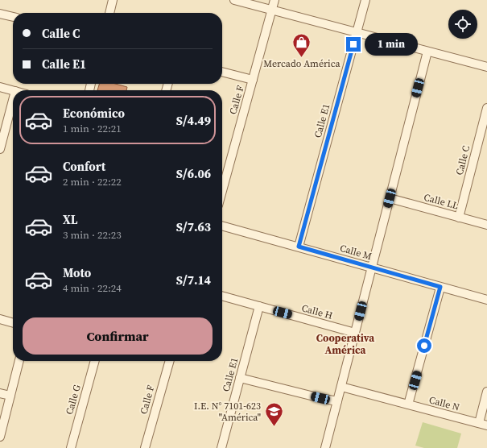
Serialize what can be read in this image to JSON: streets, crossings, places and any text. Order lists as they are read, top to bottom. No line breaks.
{"streets":{"street":["Calle F","Calle E1","Calle C","Calle LL","Calle M","Calle H","Calle G","Calle N"]},"crossings":[["Calle E1","Calle M"],["Calle E1","Calle H"],["Calle C","Calle LL"]],"districts":["Cooperativa América"],"places":{"shop":["Mercado América"],"school or university":["I.E. N° 7101-623 \"América\""]},"page":{"banner":["Calle C","Calle E1"],"bubble":"1 min","list":[{"name":"Económico","note":"1 min · 22:21","value":"S/4.49"},{"name":"Confort","note":"2 min · 22:22","value":"S/6.06"},{"name":"XL","note":"3 min · 22:23","value":"S/7.63"},{"name":"Moto","note":"4 min · 22:24","value":"S/7.14"}],"buttons":"Confirmar"}}
